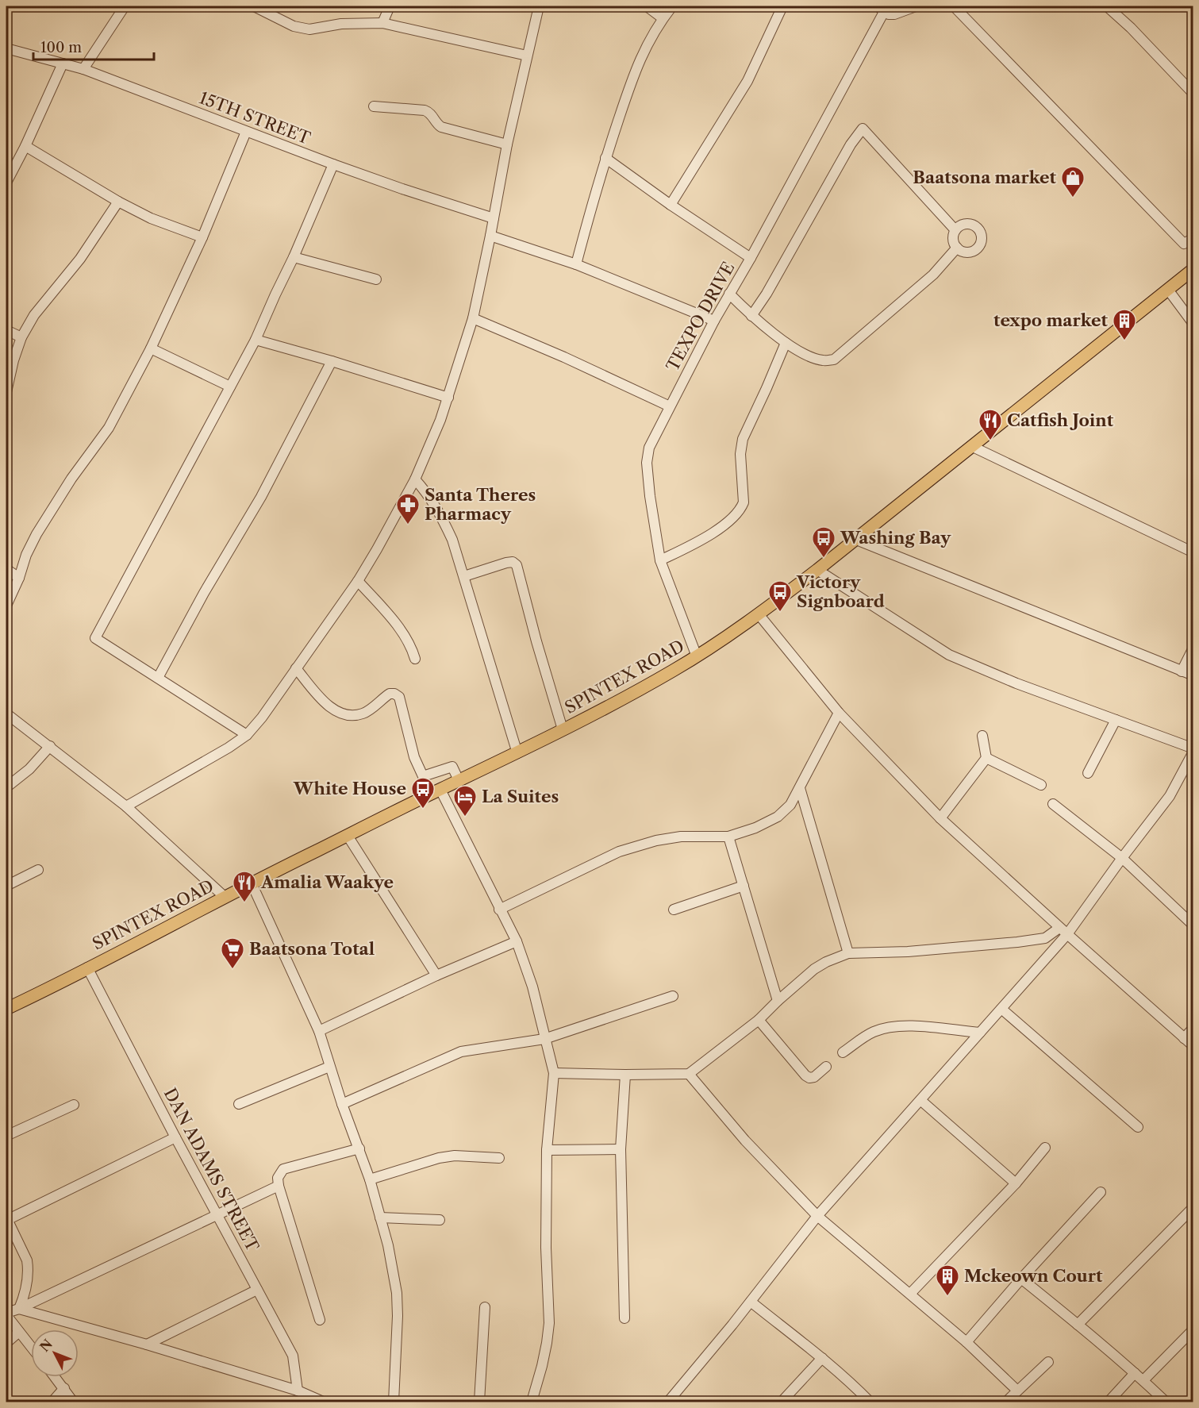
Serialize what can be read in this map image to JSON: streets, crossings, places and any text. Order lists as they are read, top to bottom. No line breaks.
{"streets":{"main road":["SPINTEX ROAD"],"street":["15TH STREET","TEXPO DRIVE","DAN ADAMS STREET"]},"crossings":[["TEXPO DRIVE","SPINTEX ROAD"],["SPINTEX ROAD","DAN ADAMS STREET"]],"places":{"shop":["Baatsona market"],"building":["texpo market","Mckeown Court"],"restaurant":["Catfish Joint","Amalia Waakye"],"pharmacy":["Santa Theres Pharmacy"],"bus stop":["Washing Bay","Victory Signboard","White House"],"hotel":["La Suites"],"supermarket":["Baatsona Total"]},"scale_bar":"100 m","north":"top left"}
